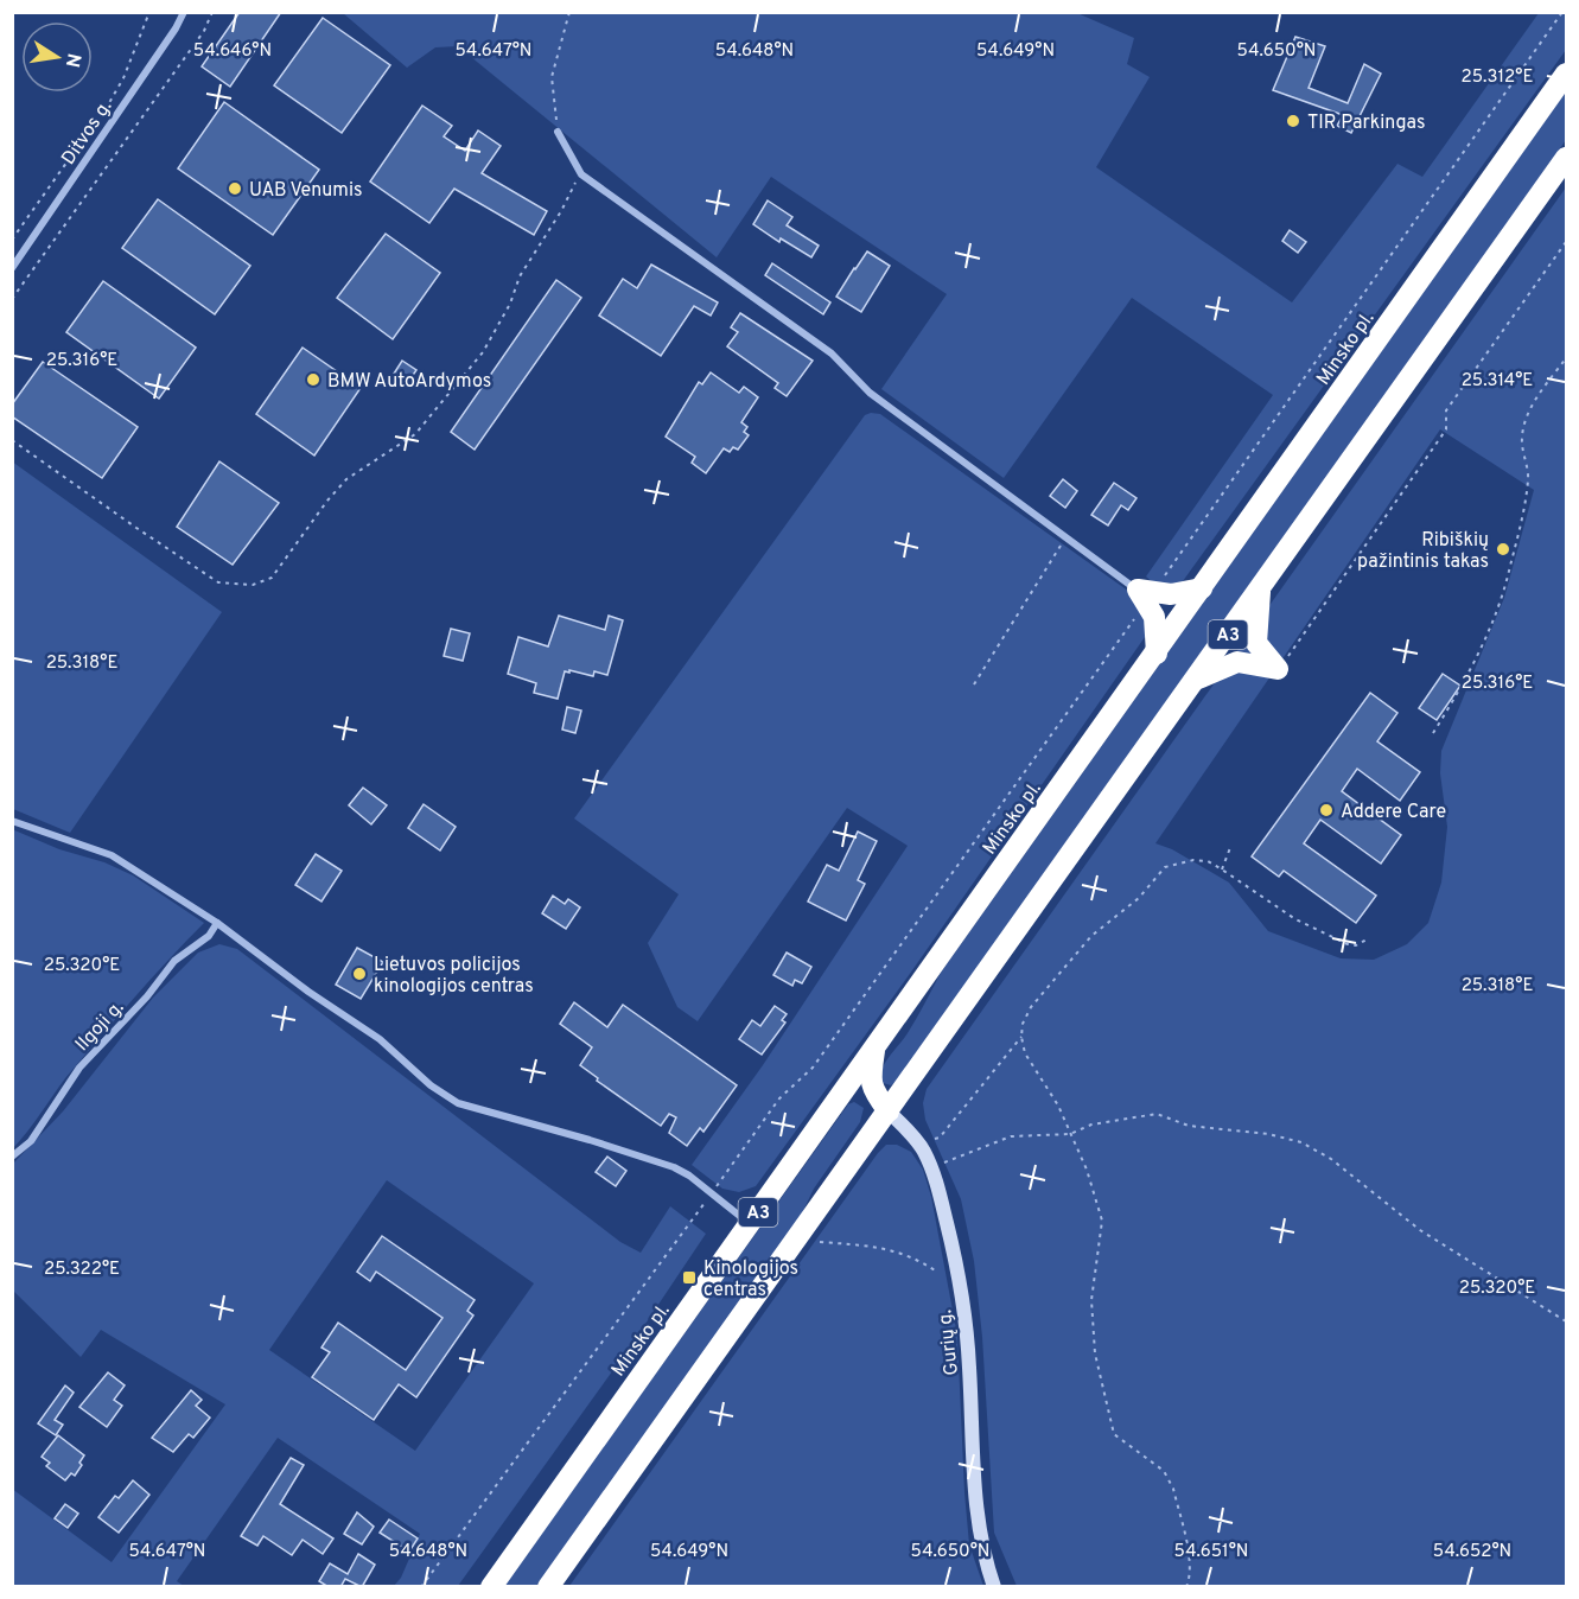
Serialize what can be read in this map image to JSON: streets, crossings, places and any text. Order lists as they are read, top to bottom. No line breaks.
{"streets":{"highway":["Minsko pl.","A3"],"street":["Ditvos g.","Ilgoji g.","Gurių g."]},"crossings":[["A3","Gurių g."]],"places":{"other":["TIR Parkingas","UAB Venumis","BMW AutoArdymos","Ribiškių pažintinis takas","Addere Care","Lietuvos policijos kinologijos centras"],"transit":["Kinologijos centras"]},"north":"right","coordinates":["54.646°N","54.647°N","54.648°N","54.649°N","54.650°N","25.312°E","25.316°E","25.314°E","25.318°E","25.320°E","25.322°E","54.651°N","54.652°N"]}
